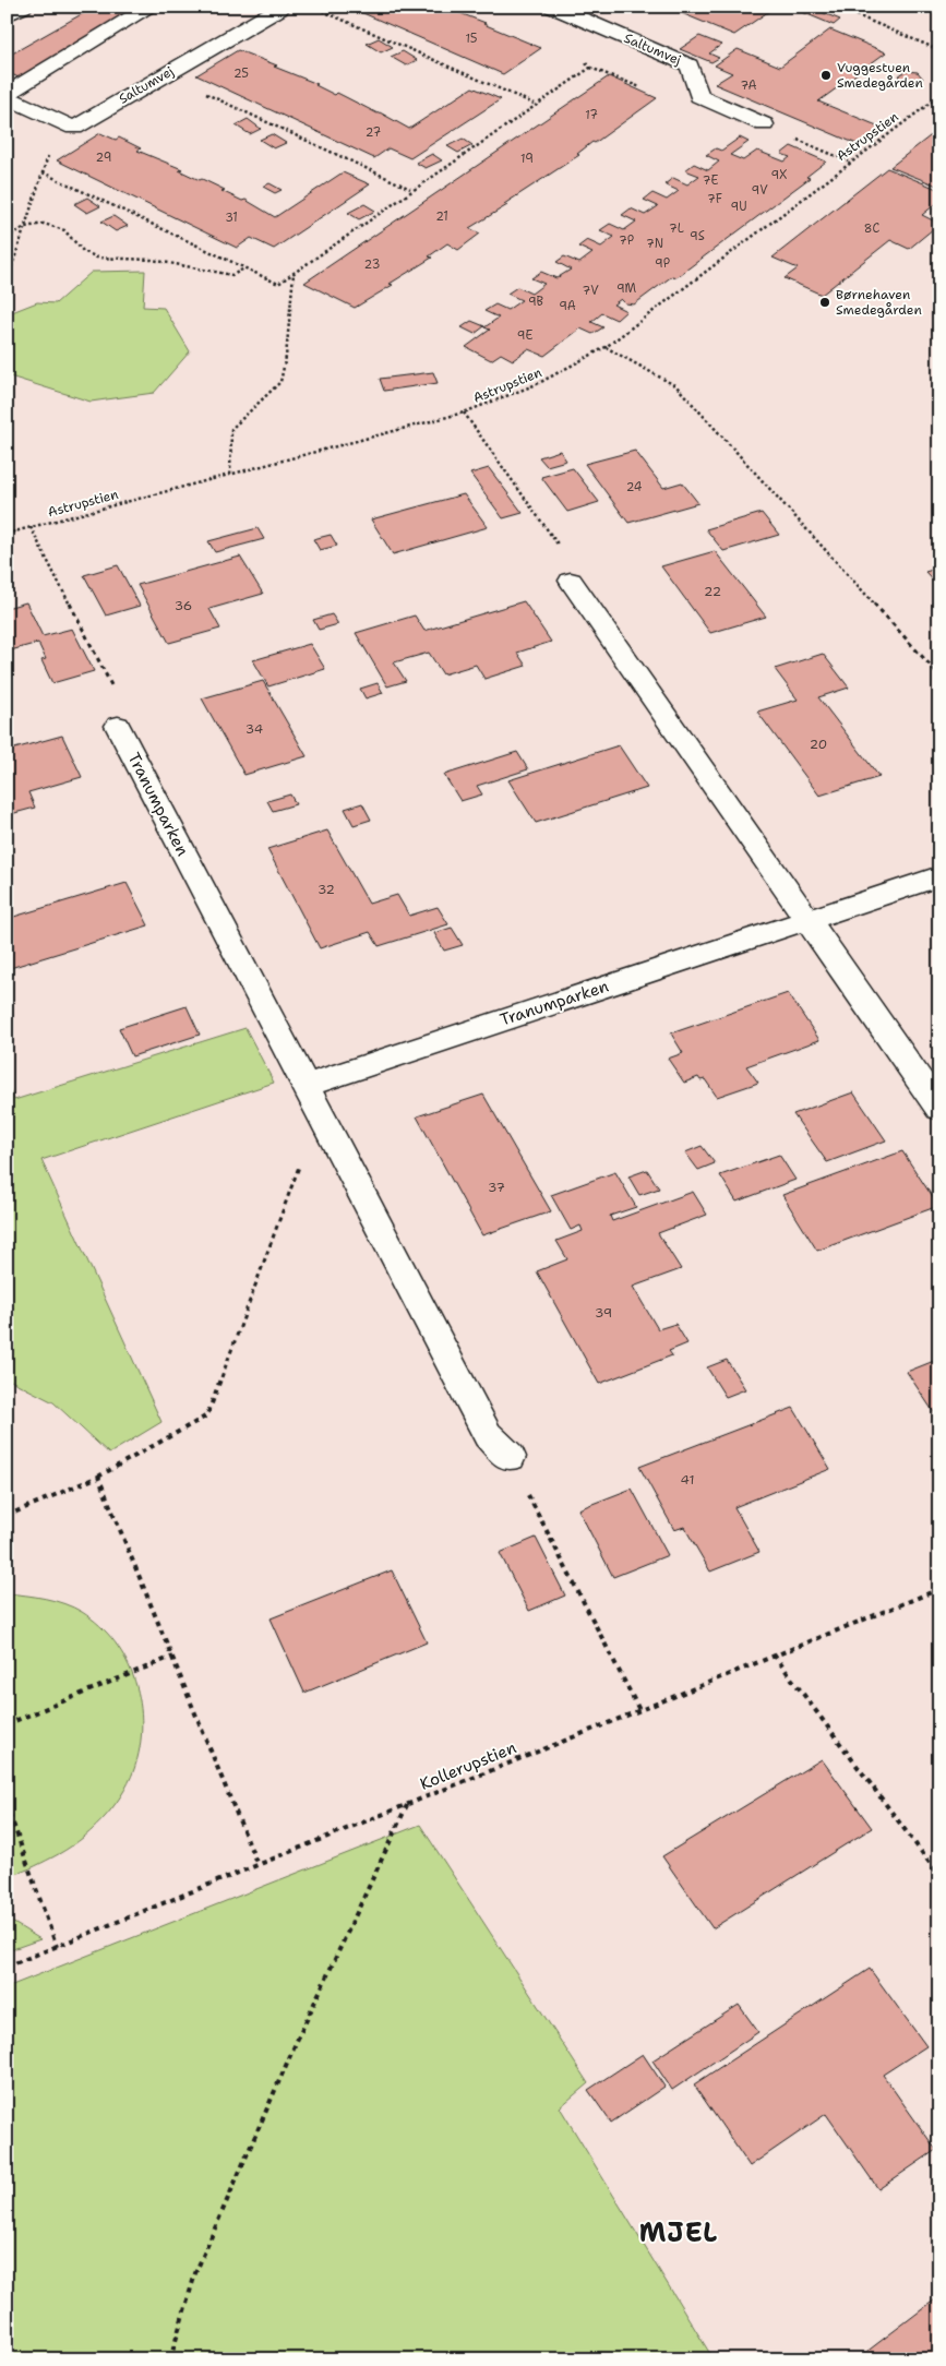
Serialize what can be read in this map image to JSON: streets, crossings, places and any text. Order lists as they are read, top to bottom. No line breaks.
{"streets":{"street":["Saltumvej","Tranumparken"],"path":["Astrupstien","Kollerupstien"]},"districts":["MJEL"],"places":["Vuggestuen Smedegården","Børnehaven Smedegården"],"house_numbers":["15","25","7A","17","27","29","19","9X","7E","9V","7F","9U","21","31","7L","8C","9S","7P","7N","9P","23","9M","7V","9B","9A","9E","24","22","36","34","20","32","37","39","41"]}
